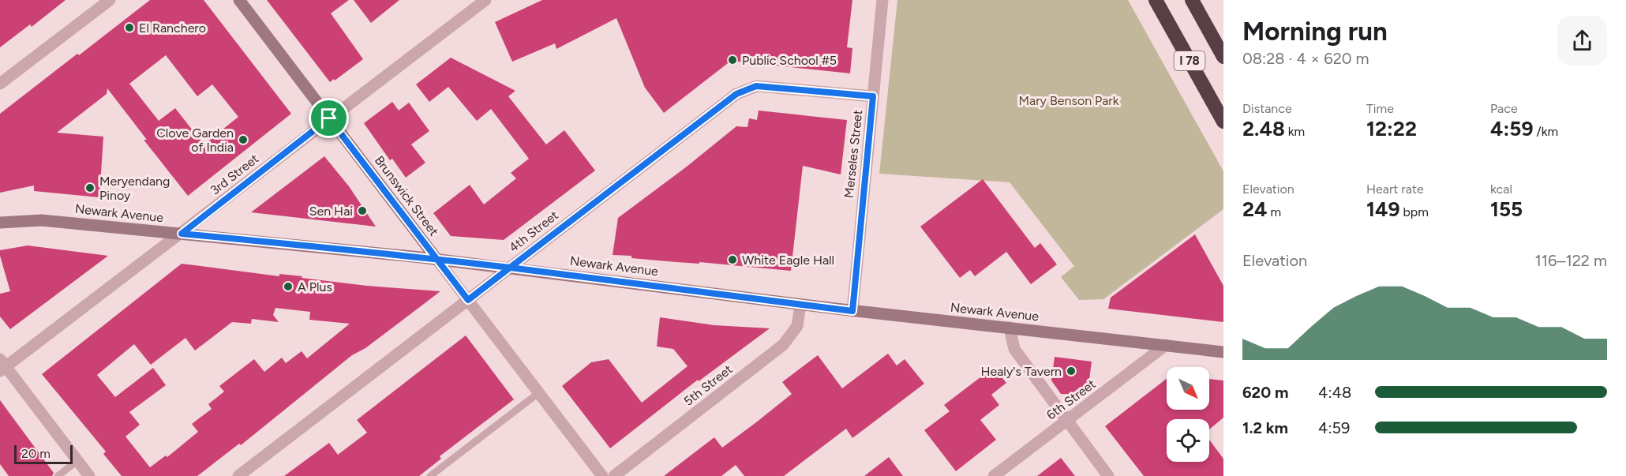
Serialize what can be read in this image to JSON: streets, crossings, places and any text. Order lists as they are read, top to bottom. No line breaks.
{"streets":{"highway":["I 78"],"main road":["Brunswick Street","Newark Avenue"],"street":["Merseles Street","3rd Street","4th Street","5th Street","6th Street"]},"crossings":[["Merseles Street","Newark Avenue"],["Merseles Street","4th Street"],["3rd Street","Brunswick Street"],["3rd Street","Newark Avenue"],["Brunswick Street","Newark Avenue"],["Brunswick Street","4th Street"],["Newark Avenue","4th Street"],["Newark Avenue","5th Street"],["Newark Avenue","6th Street"]],"parks":["Mary Benson Park"],"places":["El Ranchero","Public School #5","Clove Garden of India","Meryendang Pinoy","Sen Hai","White Eagle Hall","A Plus","Healy's Tavern"],"scale_bar":"20 m","north":"bottom right","page":{"heading":["Morning run","08:28 · 4 × 620 m"],"stats":[["Distance","2.48 km"],["Time","12:22"],["Pace","4:59 /km"],["Elevation","24 m"],["Heart rate","149 bpm"],["kcal","155"]],"chart":["Elevation","116–122 m"],"list":[{"name":"620 m","note":"4:48"},{"name":"1.2 km","note":"4:59"}],"scale":"20 m"}}
